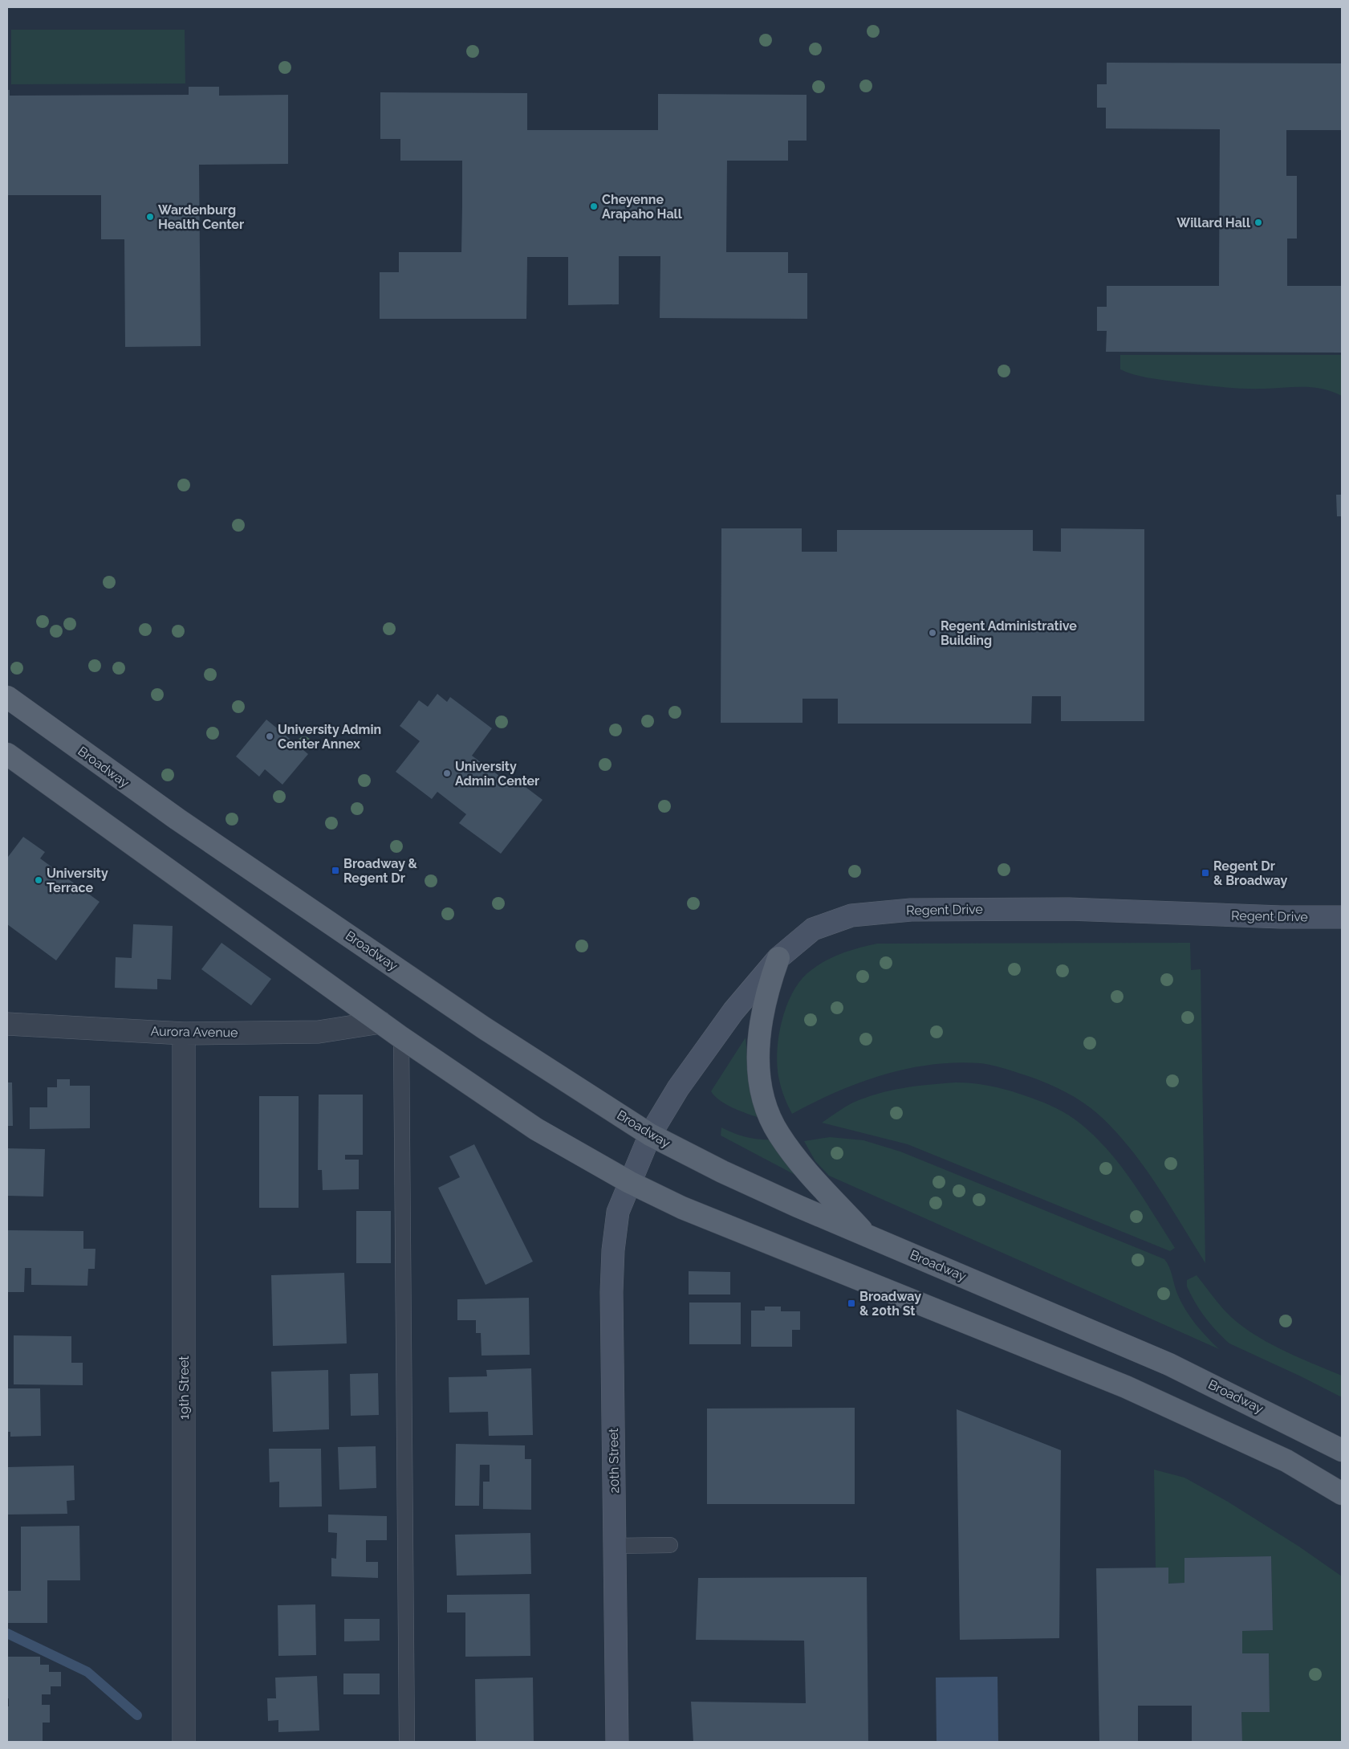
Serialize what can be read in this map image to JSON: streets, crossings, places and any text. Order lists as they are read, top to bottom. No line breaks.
{"streets":{"main road":["Broadway"],"street":["Regent Drive","Aurora Avenue","19th Street","20th Street"]},"crossings":[["Broadway","Regent Drive"],["Broadway","20th Street"],["Regent Drive","20th Street"],["Aurora Avenue","19th Street"]],"places":{"other":["Cheyenne Arapaho Hall","Wardenburg Health Center","Willard Hall","Regent Administrative Building","University Admin Center Annex","University Admin Center","University Terrace"],"transit":["Broadway & Regent Dr","Regent Dr & Broadway","Broadway & 20th St"]}}
